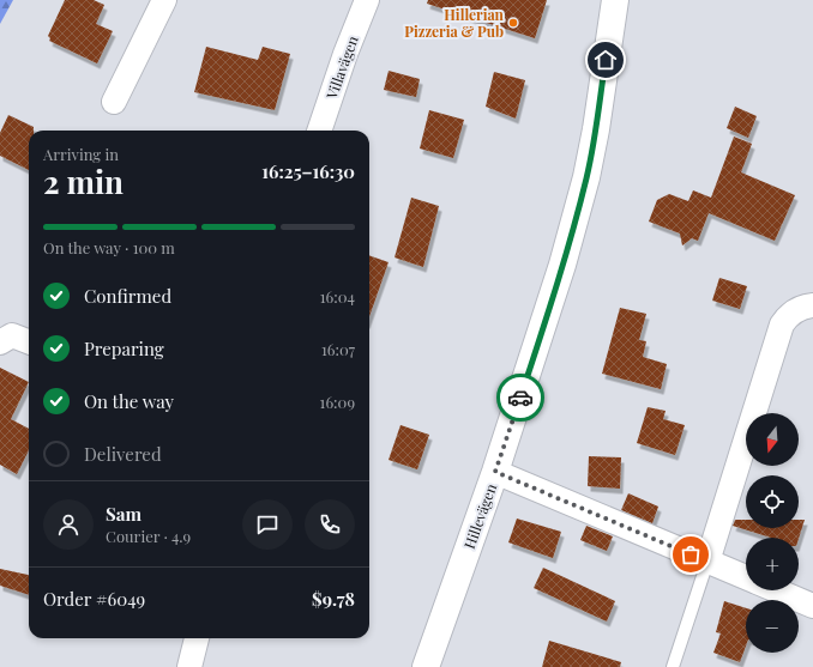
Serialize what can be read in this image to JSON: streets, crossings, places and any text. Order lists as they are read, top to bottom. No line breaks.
{"streets":{"street":["Villavägen","Hillevägen"]},"places":["Hillerian Pizzeria & Pub"],"north":"bottom","page":{"heading":["2 min","Arriving in","16:25–16:30"],"panel":["Sam","Courier · 4.9","Order #6049","$9.78"],"bar":"On the way · 100 m","list":[["Confirmed","16:04"],["Preparing","16:07"],["On the way","16:09"],"Delivered"],"map_buttons":["+","−"]}}
